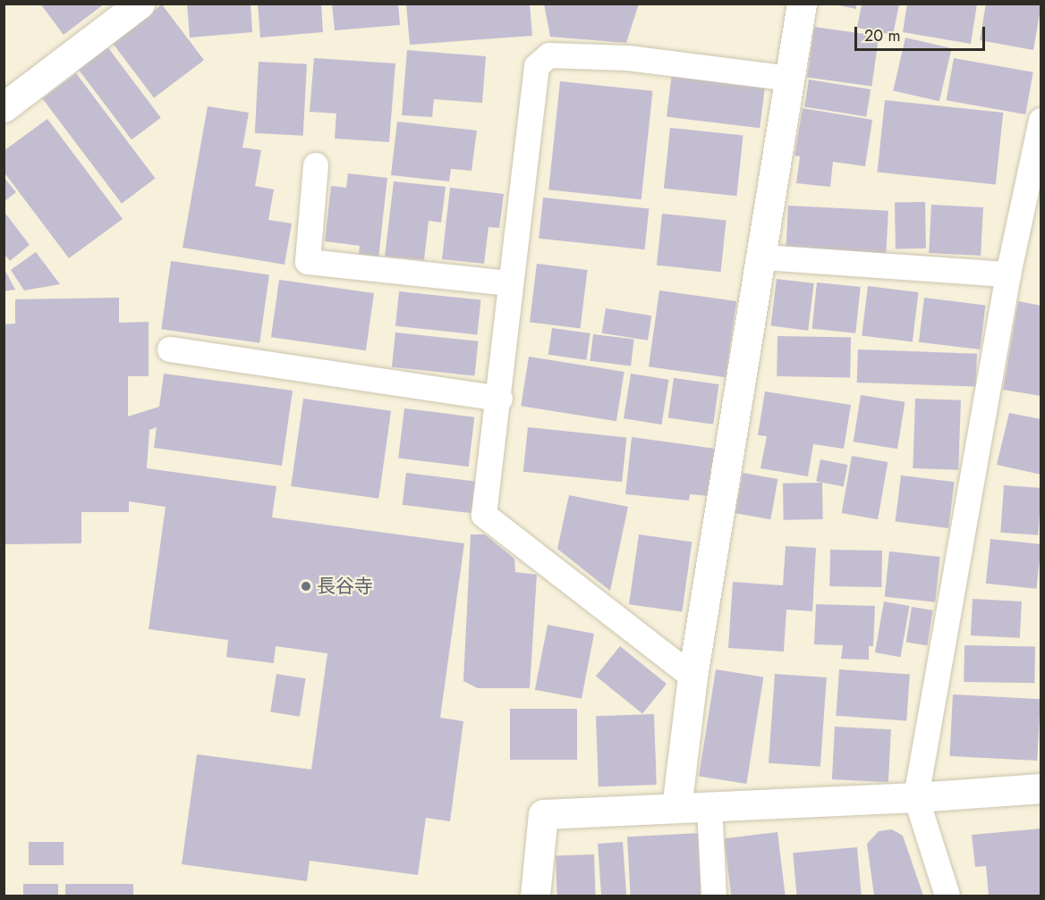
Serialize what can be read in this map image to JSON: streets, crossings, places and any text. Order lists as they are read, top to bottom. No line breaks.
{"places":["長谷寺"],"scale_bar":"20 m"}
